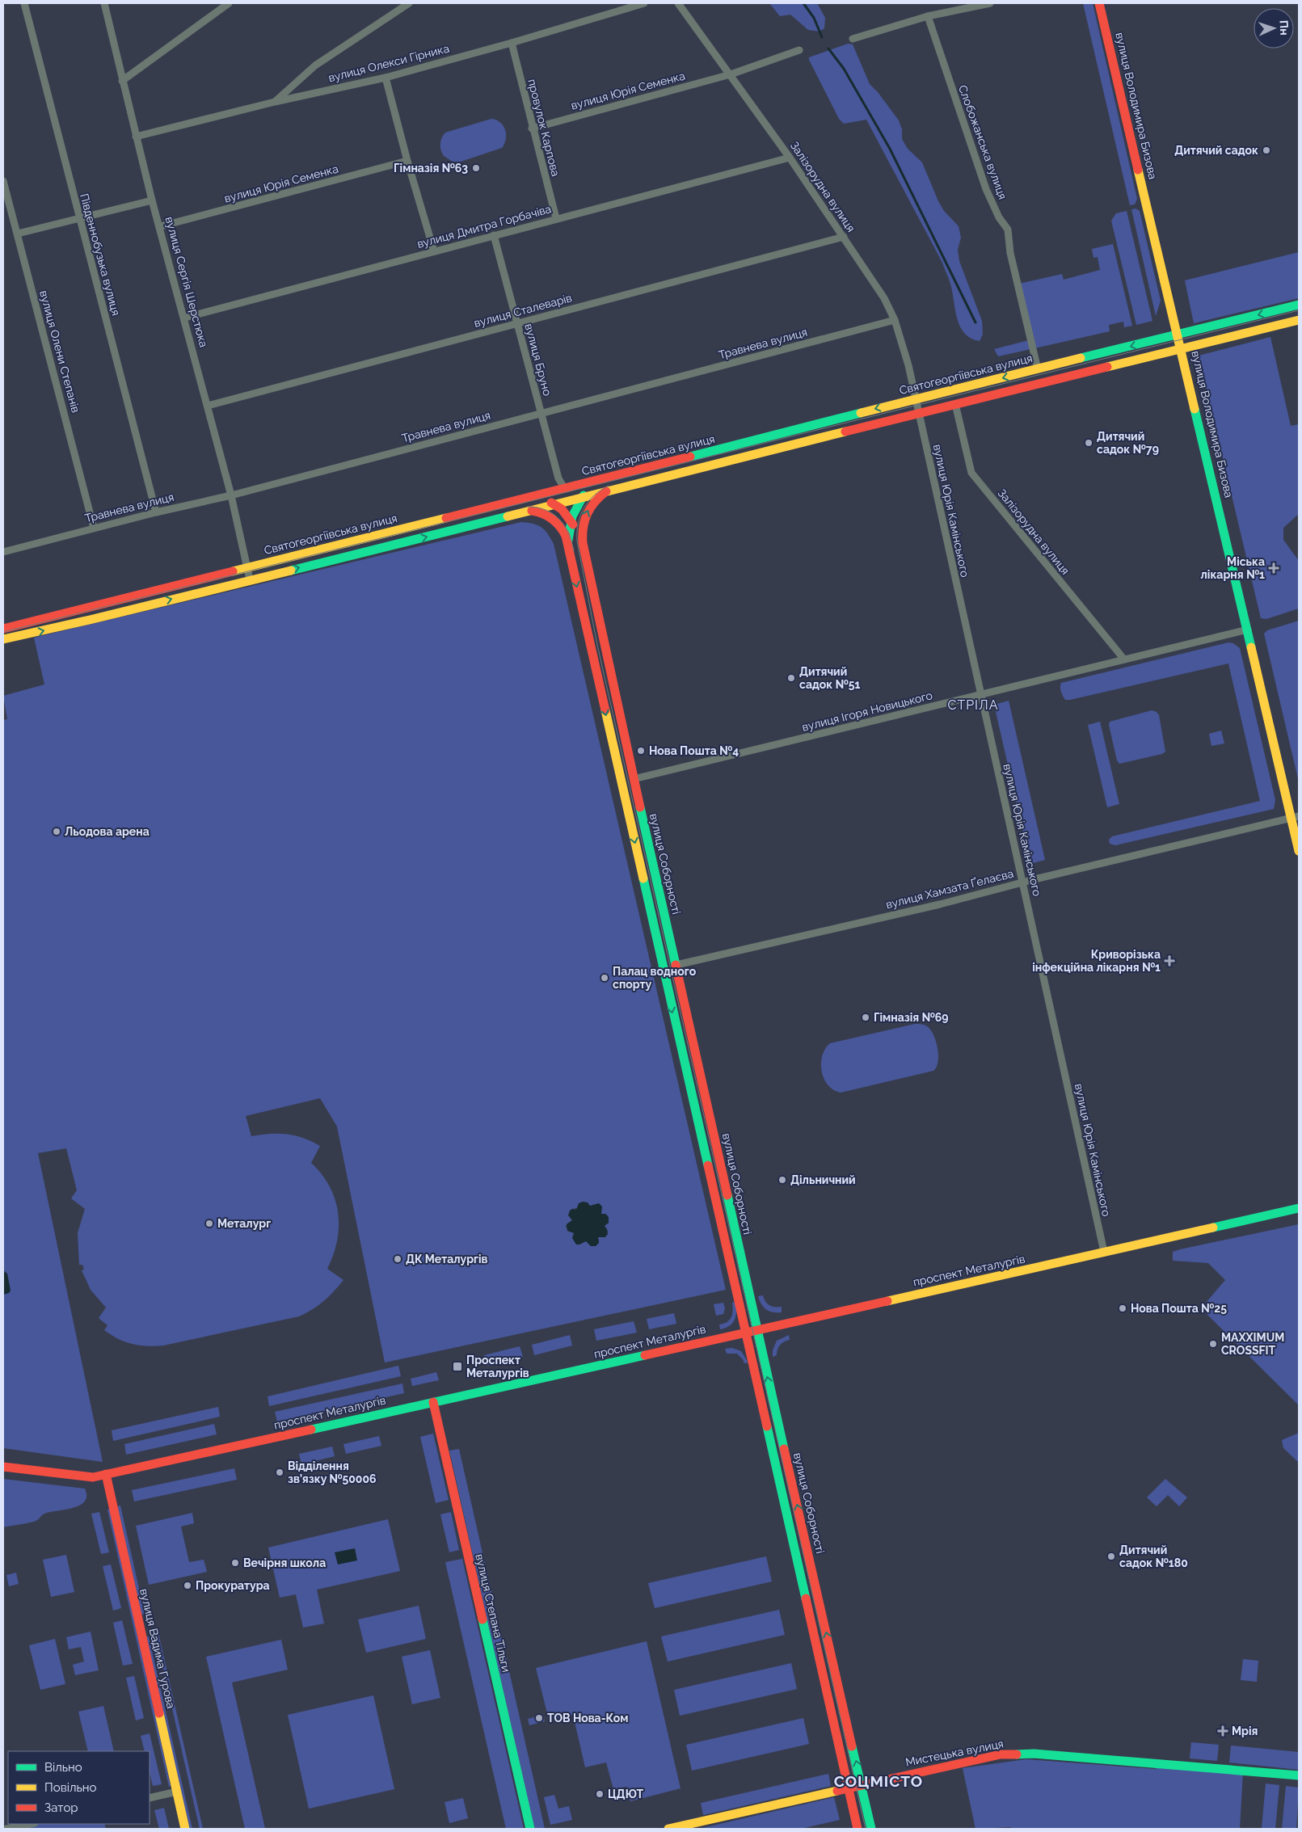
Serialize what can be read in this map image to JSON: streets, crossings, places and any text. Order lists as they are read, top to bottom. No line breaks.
{"streets":{"main road":["вулиця Володимира Бизова","Святогеоргіївська вулиця","вулиця Соборності","проспект Металургів","вулиця Степана Тільги","вулиця Вадима Гурова","Мистецька вулиця"],"street":["вулиця Олекси Гірника","вулиця Юрія Семенка","провулок Карпова","Слобожанська вулиця","Залізорудна вулиця","вулиця Дмитра Горбачіва","Південнобузька вулиця","вулиця Сергія Шерстюка","вулиця Сталеварів","Травнева вулиця","вулиця Олени Степанів","вулиця Бруно","вулиця Юрія Камінського","вулиця Ігоря Новицького","вулиця Хамзата Ґелаєва"]},"crossings":[["вулиця Олекси Гірника","провулок Карпова"],["вулиця Олекси Гірника","вулиця Сергія Шерстюка"],["вулиця Юрія Семенка","провулок Карпова"],["вулиця Юрія Семенка","Залізорудна вулиця"],["вулиця Юрія Семенка","вулиця Сергія Шерстюка"],["вулиця Володимира Бизова","Святогеоргіївська вулиця"],["вулиця Володимира Бизова","вулиця Ігоря Новицького"],["вулиця Володимира Бизова","вулиця Хамзата Ґелаєва"],["провулок Карпова","вулиця Дмитра Горбачіва"],["Слобожанська вулиця","Святогеоргіївська вулиця"],["Залізорудна вулиця","вулиця Дмитра Горбачіва"],["Залізорудна вулиця","вулиця Сталеварів"],["Залізорудна вулиця","Травнева вулиця"],["Залізорудна вулиця","Святогеоргіївська вулиця"],["Залізорудна вулиця","вулиця Юрія Камінського"],["Залізорудна вулиця","вулиця Ігоря Новицького"],["вулиця Дмитра Горбачіва","вулиця Сергія Шерстюка"],["вулиця Дмитра Горбачіва","вулиця Бруно"],["Південнобузька вулиця","Травнева вулиця"],["вулиця Сергія Шерстюка","вулиця Сталеварів"],["вулиця Сергія Шерстюка","Травнева вулиця"],["вулиця Сергія Шерстюка","Святогеоргіївська вулиця"],["вулиця Сталеварів","вулиця Бруно"],["Травнева вулиця","вулиця Олени Степанів"],["Травнева вулиця","вулиця Бруно"],["вулиця Бруно","Святогеоргіївська вулиця"],["Святогеоргіївська вулиця","вулиця Юрія Камінського"],["вулиця Юрія Камінського","вулиця Ігоря Новицького"],["вулиця Юрія Камінського","вулиця Хамзата Ґелаєва"],["вулиця Юрія Камінського","проспект Металургів"],["вулиця Ігоря Новицького","вулиця Соборності"],["вулиця Соборності","вулиця Хамзата Ґелаєва"],["вулиця Соборності","проспект Металургів"],["вулиця Соборності","Мистецька вулиця"],["проспект Металургів","вулиця Степана Тільги"],["проспект Металургів","вулиця Вадима Гурова"]],"districts":["СТРІЛА","СОЦМІСТО"],"places":{"other":["Дитячий садок","Гімназія №63","Дитячий садок №79","Дитячий садок №51","Нова Пошта №4","Льодова арена","Палац водного спорту","Гімназія №69","Дільничний","Металург","ДК Металургів","Нова Пошта №25","MAXXIMUM CROSSFIT","Відділення зв’язку №50006","Дитячий садок №180","Вечірня школа","Прокуратура","ТОВ Нова-Ком","ЦДЮТ"],"health":["Міська лікарня №1","Криворізька інфекційна лікарня №1","Мрія"],"transit":["Проспект Металургів"]},"legend":["Вільно","Повільно","Затор"],"north":"right"}
